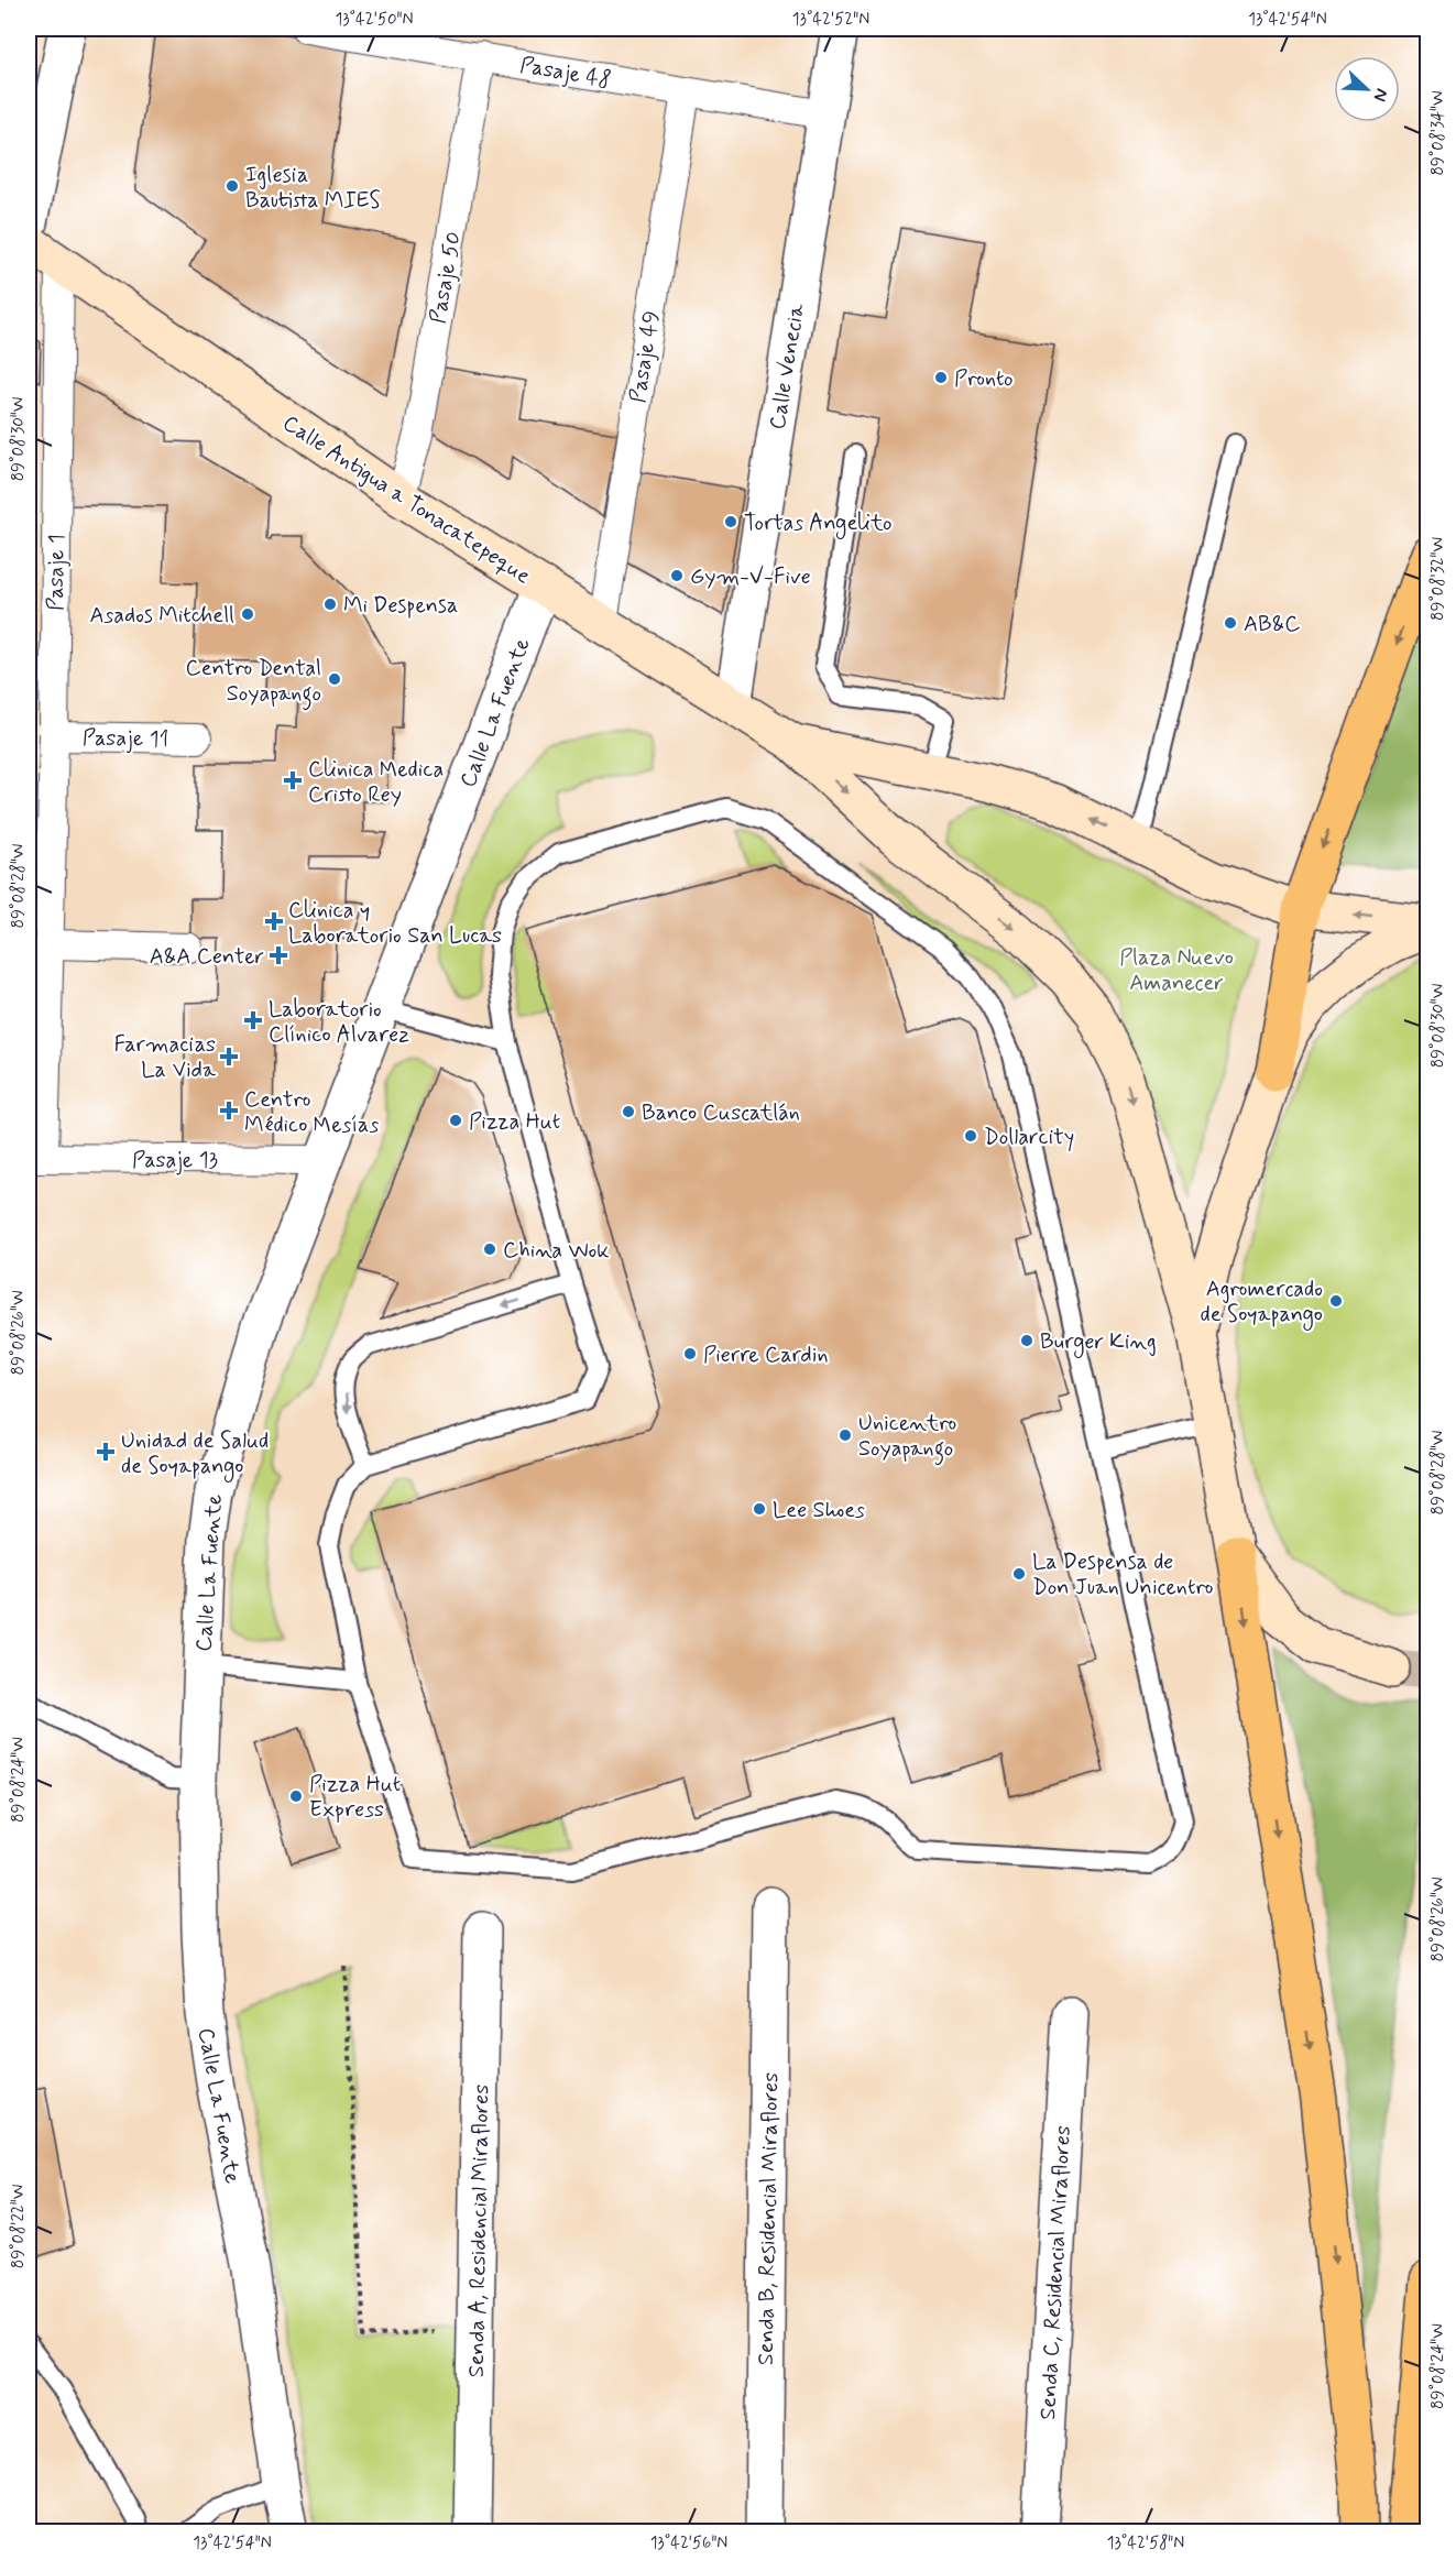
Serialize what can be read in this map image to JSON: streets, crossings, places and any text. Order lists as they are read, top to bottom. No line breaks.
{"streets":{"main road":["Calle Antigua a Tonacatepeque"],"street":["Pasaje 48","Pasaje 50","Pasaje 49","Calle Venecia","Pasaje 1","Calle La Fuente","Pasaje 11","Pasaje 13","Senda B, Residencial Miraflores","Senda A, Residencial Miraflores","Senda C, Residencial Miraflores"]},"crossings":[["Pasaje 48","Pasaje 50"],["Pasaje 48","Pasaje 49"],["Pasaje 48","Calle Venecia"],["Pasaje 50","Calle Antigua a Tonacatepeque"],["Pasaje 49","Calle Antigua a Tonacatepeque"],["Calle Venecia","Calle Antigua a Tonacatepeque"],["Calle Antigua a Tonacatepeque","Pasaje 1"],["Calle Antigua a Tonacatepeque","Calle La Fuente"],["Pasaje 1","Pasaje 11"],["Pasaje 1","Pasaje 13"],["Calle La Fuente","Pasaje 13"]],"parks":["Plaza Nuevo Amanecer"],"places":{"other":["Iglesia Bautista MIES","Pronto","Tortas Angelito","Gym-V-Five","Mi Despensa","Asados Mitchell","AB&C","Centro Dental Soyapango","Banco Cuscatlán","Pizza Hut","Dollarcity","China Wok","Agromercado de Soyapango","Burger King","Pierre Cardin","Unicentro Soyapango","Lee Shoes","La Despensa de Don Juan Unicentro","Pizza Hut Express"],"health":["Clinica Medica Cristo Rey","Clinica y Laboratorio San Lucas","A&A Center","Laboratorio Clínico Alvarez","Farmacias La Vida","Centro Médico Mesías","Unidad de Salud de Soyapango"]},"north":"bottom right","coordinates":["13°42'50\"N","13°42'52\"N","13°42'54\"N","89°08'34\"W","89°08'30\"W","89°08'32\"W","89°08'28\"W","89°08'26\"W","89°08'24\"W","89°08'22\"W","13°42'56\"N","13°42'58\"N"]}
